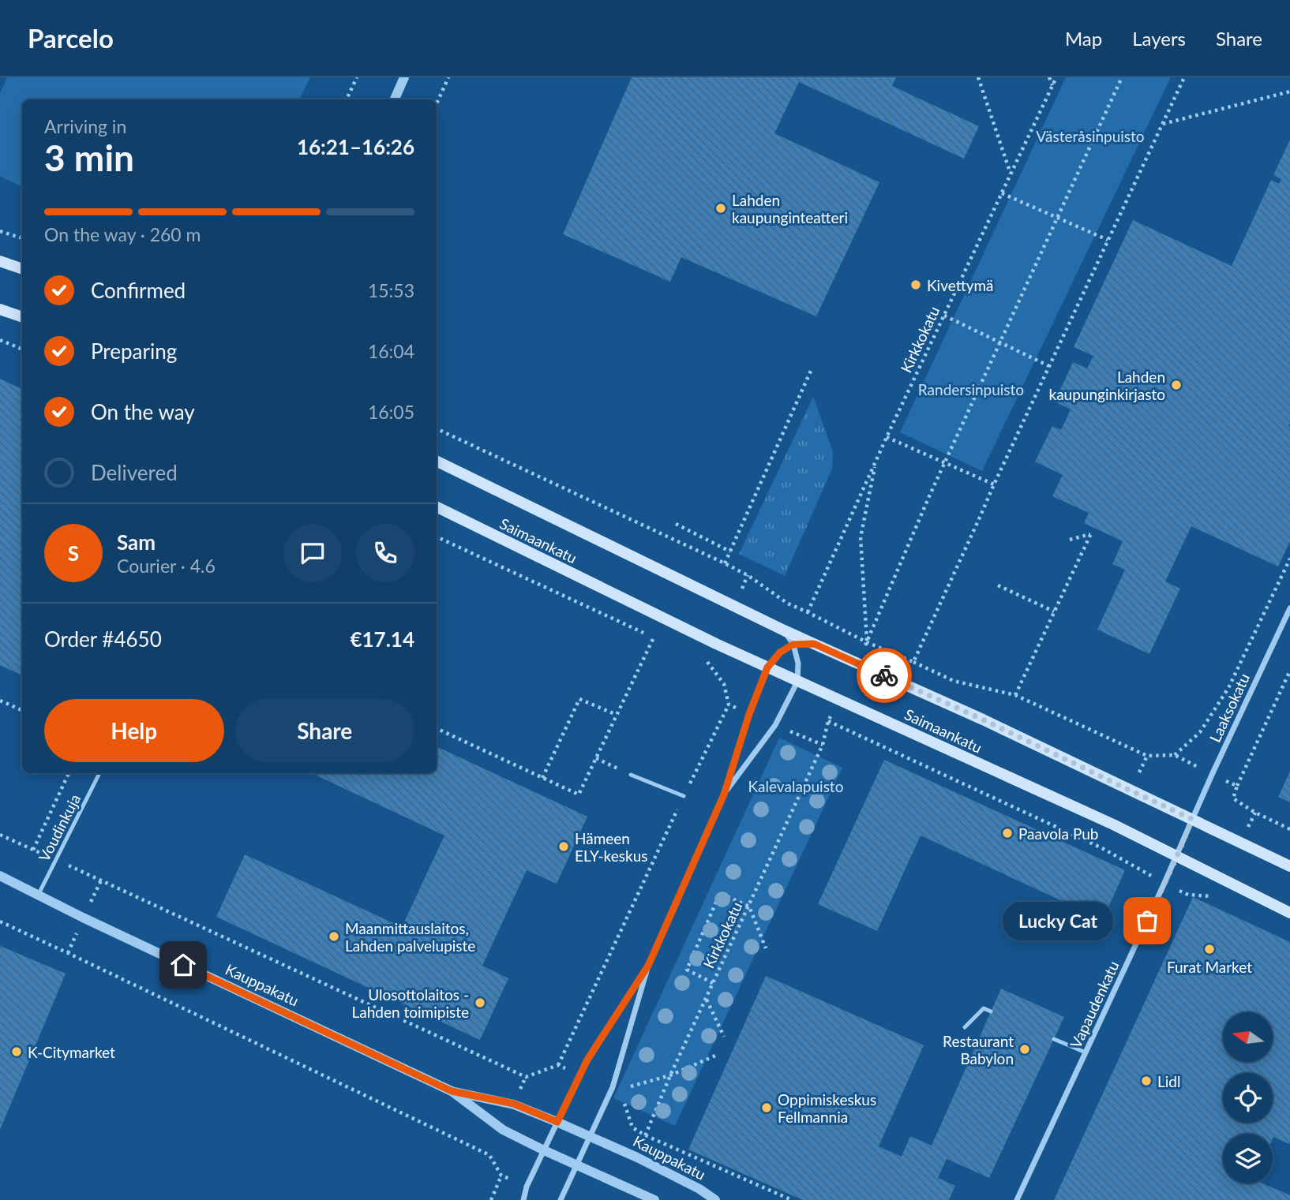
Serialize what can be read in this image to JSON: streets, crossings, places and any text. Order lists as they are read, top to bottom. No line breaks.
{"streets":{"main road":["Saimaankatu"],"street":["Laaksokatu","Kauppakatu","Vapaudenkatu"],"lane":["Voudinkuja"],"path":["Kirkkokatu"]},"crossings":[["Saimaankatu","Laaksokatu"],["Saimaankatu","Vapaudenkatu"],["Laaksokatu","Vapaudenkatu"],["Voudinkuja","Kauppakatu"]],"parks":["Västeråsinpuisto","Randersinpuisto","Kalevalapuisto"],"places":["Lahden kaupunginteatteri","Kivettymä","Lahden kaupunginkirjasto","Paavola Pub","Hämeen ELY-keskus","Lucky Cat","Maanmittauslaitos, Lahden palvelupiste","Furat Market","Ulosottolaitos - Lahden toimipiste","Restaurant Babylon","K-Citymarket","Lidl","Oppimiskeskus Fellmannia"],"north":"left","page":{"header":"Parcelo","nav":["Map","Layers","Share"],"heading":["3 min","Arriving in","16:21–16:26"],"panel":["Sam","Courier · 4.6","Order #4650","€17.14"],"bar":"On the way · 260 m","list":[["Confirmed","15:53"],["Preparing","16:04"],["On the way","16:05"],"Delivered"],"round":"S","buttons":["Help","Share"],"bubble":"Lucky Cat"}}
